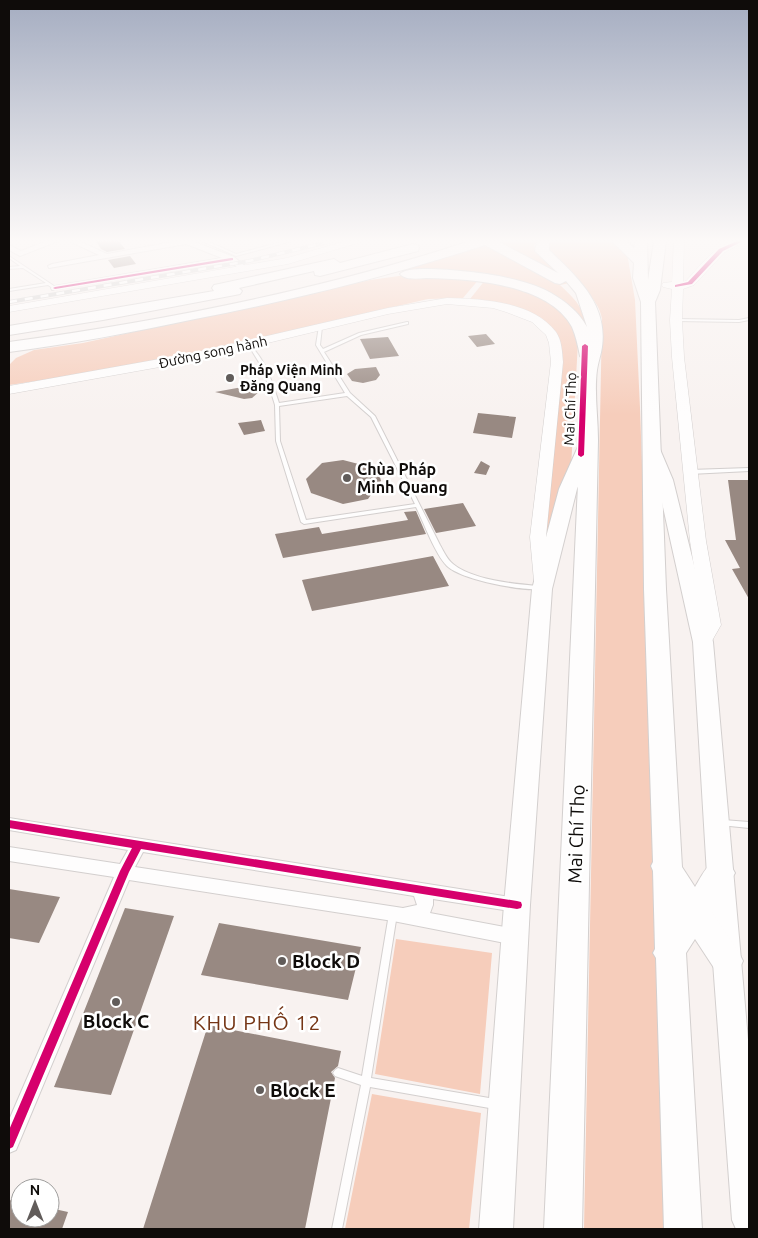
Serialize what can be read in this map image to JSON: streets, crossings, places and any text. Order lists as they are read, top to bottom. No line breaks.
{"streets":{"highway":["Mai Chí Thọ"],"main road":["Đường song hành"]},"crossings":[["Đường song hành","Mai Chí Thọ"]],"districts":["KHU PHỐ 12"],"places":["Pháp Viện Minh Đăng Quang","Chùa Pháp Minh Quang","Block D","Block C","Block E"],"north":"top"}
